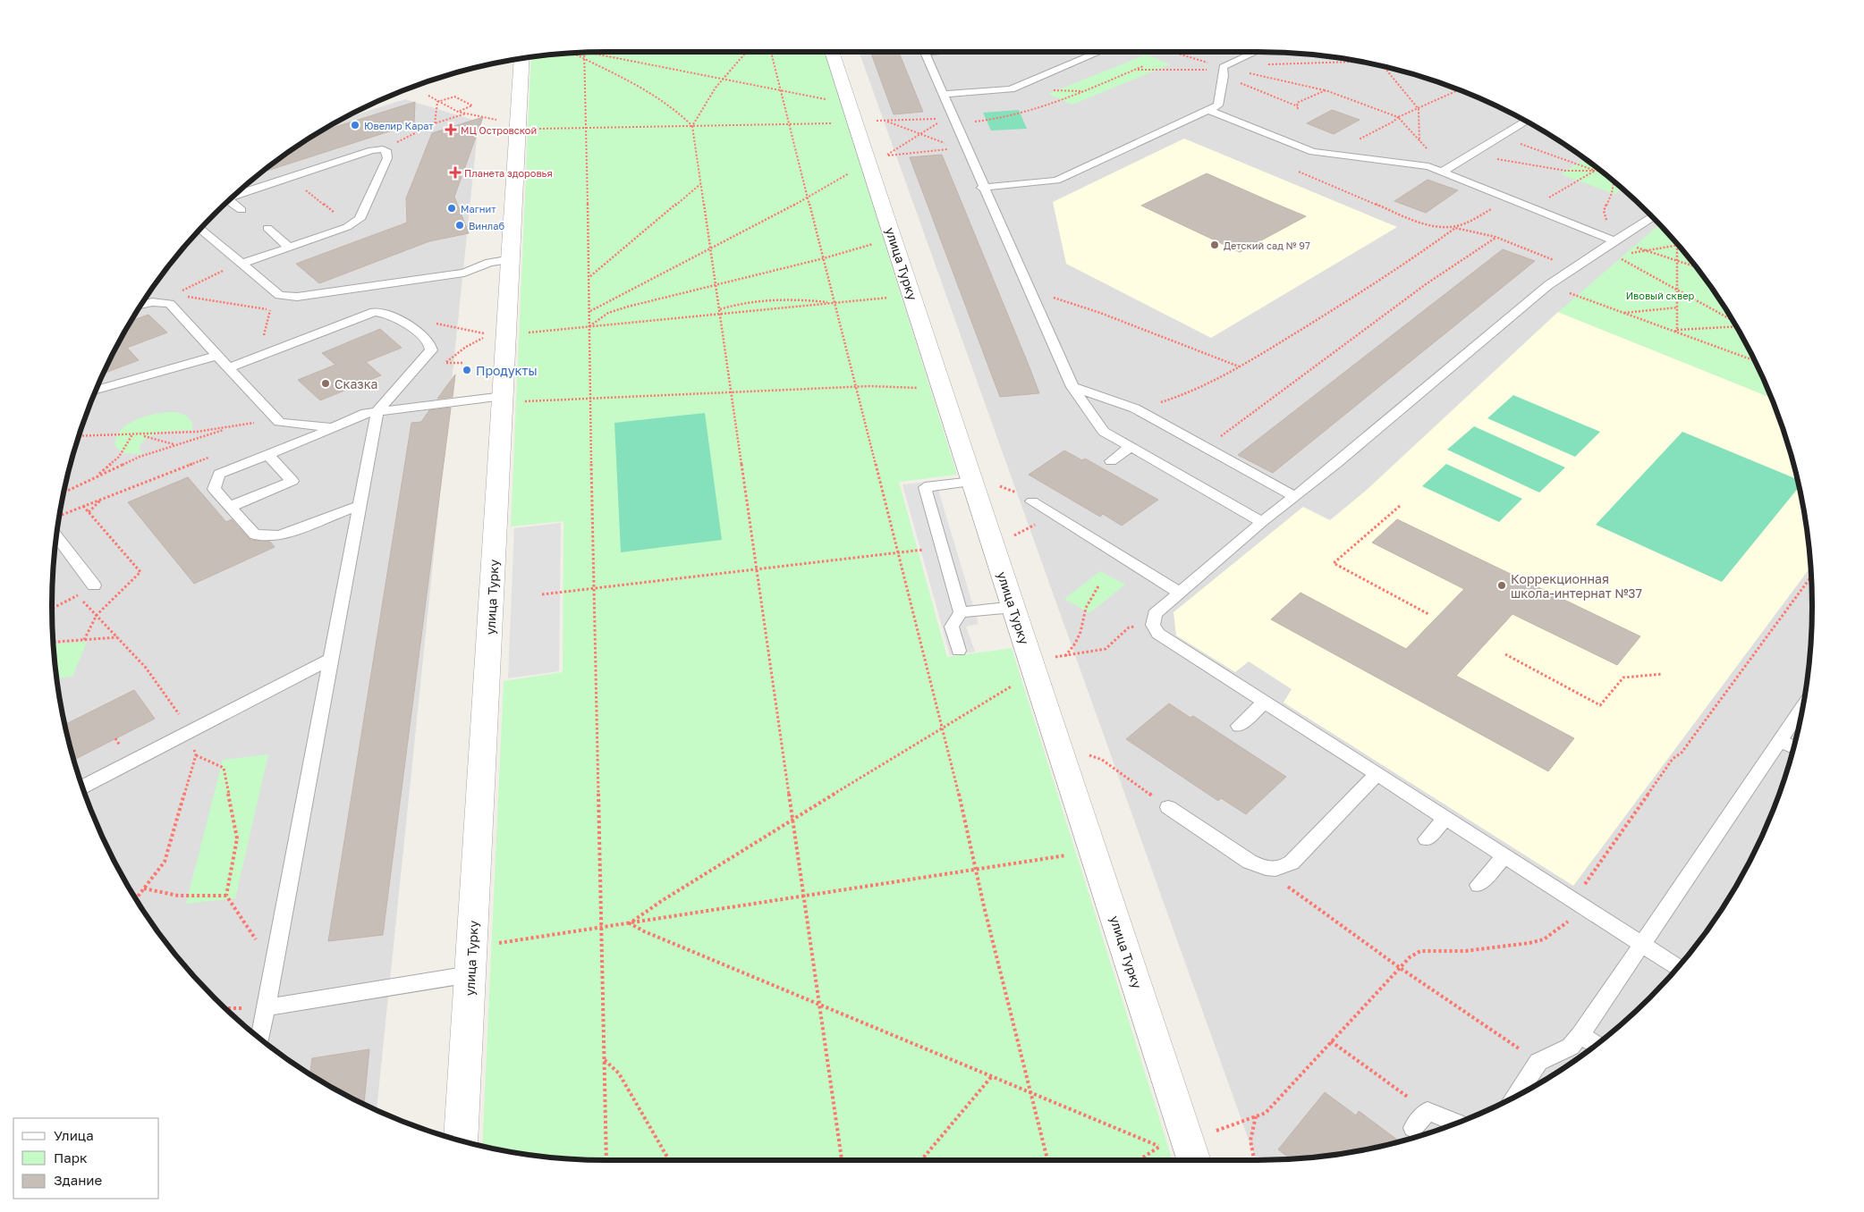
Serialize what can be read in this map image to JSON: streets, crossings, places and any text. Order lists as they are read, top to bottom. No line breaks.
{"streets":{"street":["улица Турку"]},"parks":["Ивовый сквер"],"places":{"other":["Ювелир Карат","Магнит","Винлаб","Детский сад № 97","Продукты","Сказка","Коррекционная школа-интернат №37"],"health":["МЦ Островской","Планета здоровья"]},"legend":["Улица","Парк","Здание"]}
